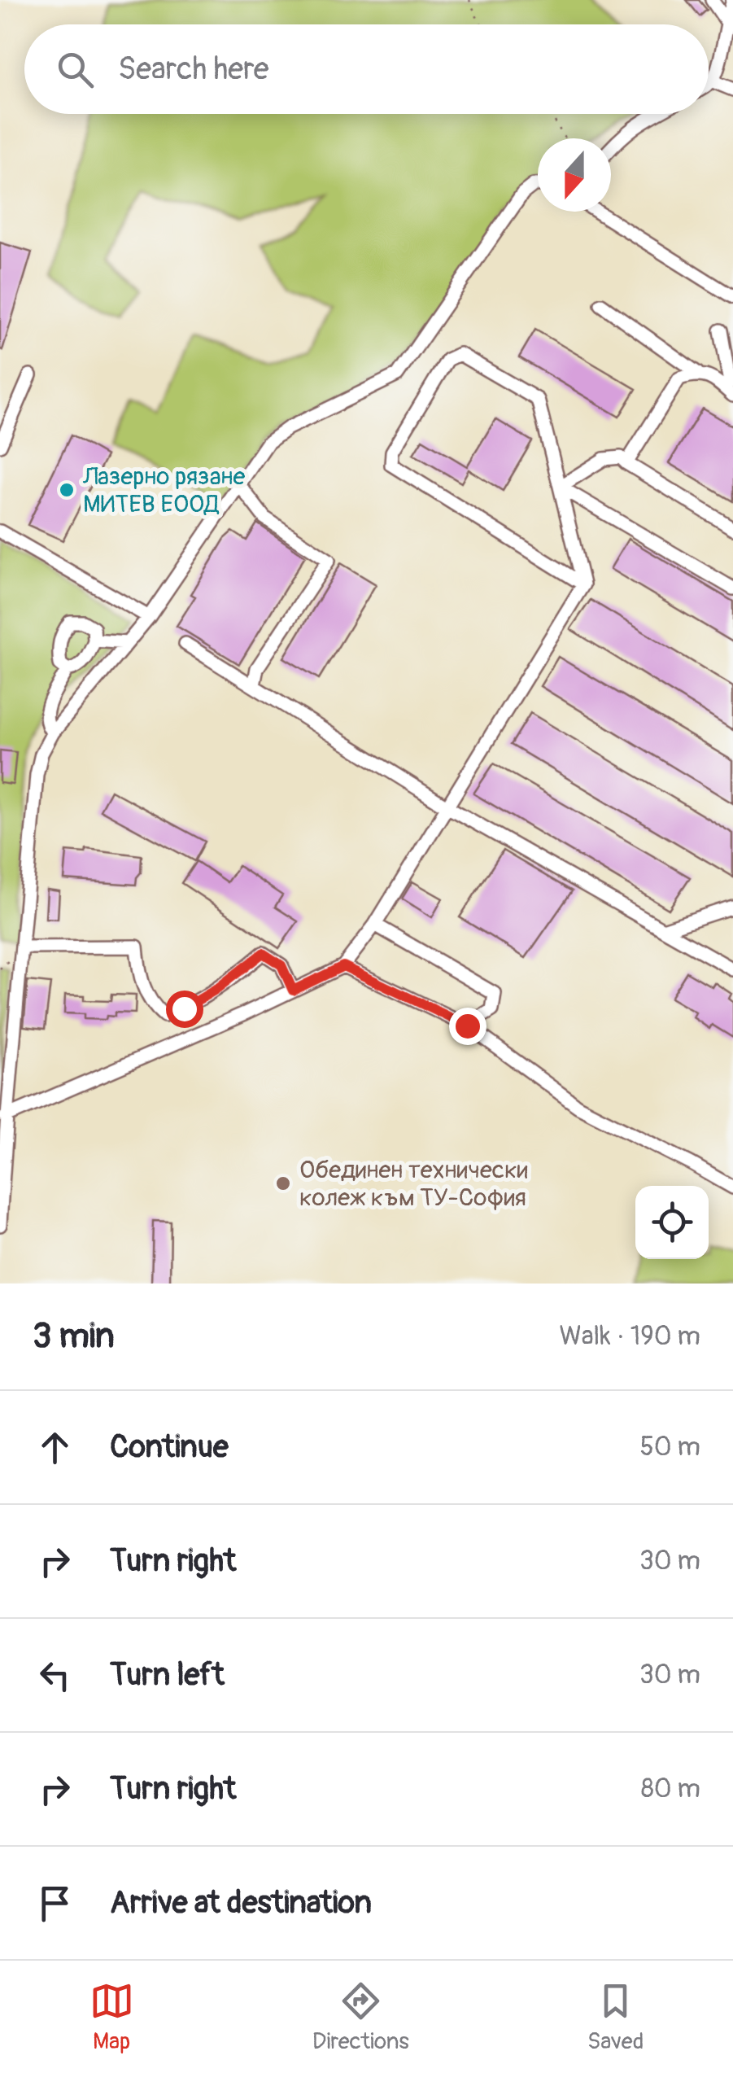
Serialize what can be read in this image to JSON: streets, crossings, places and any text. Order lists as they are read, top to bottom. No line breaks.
{"places":["Лазерно рязане МИТЕВ ЕООД","Обединен технически колеж към ТУ-София"],"north":"bottom","page":{"search":"Search here","heading":["3 min","Walk · 190 m"],"list":[["Continue","50 m"],["Turn right","30 m"],["Turn left","30 m"],["Turn right","80 m"],"Arrive at destination"],"nav":["Map","Directions","Saved"]}}
